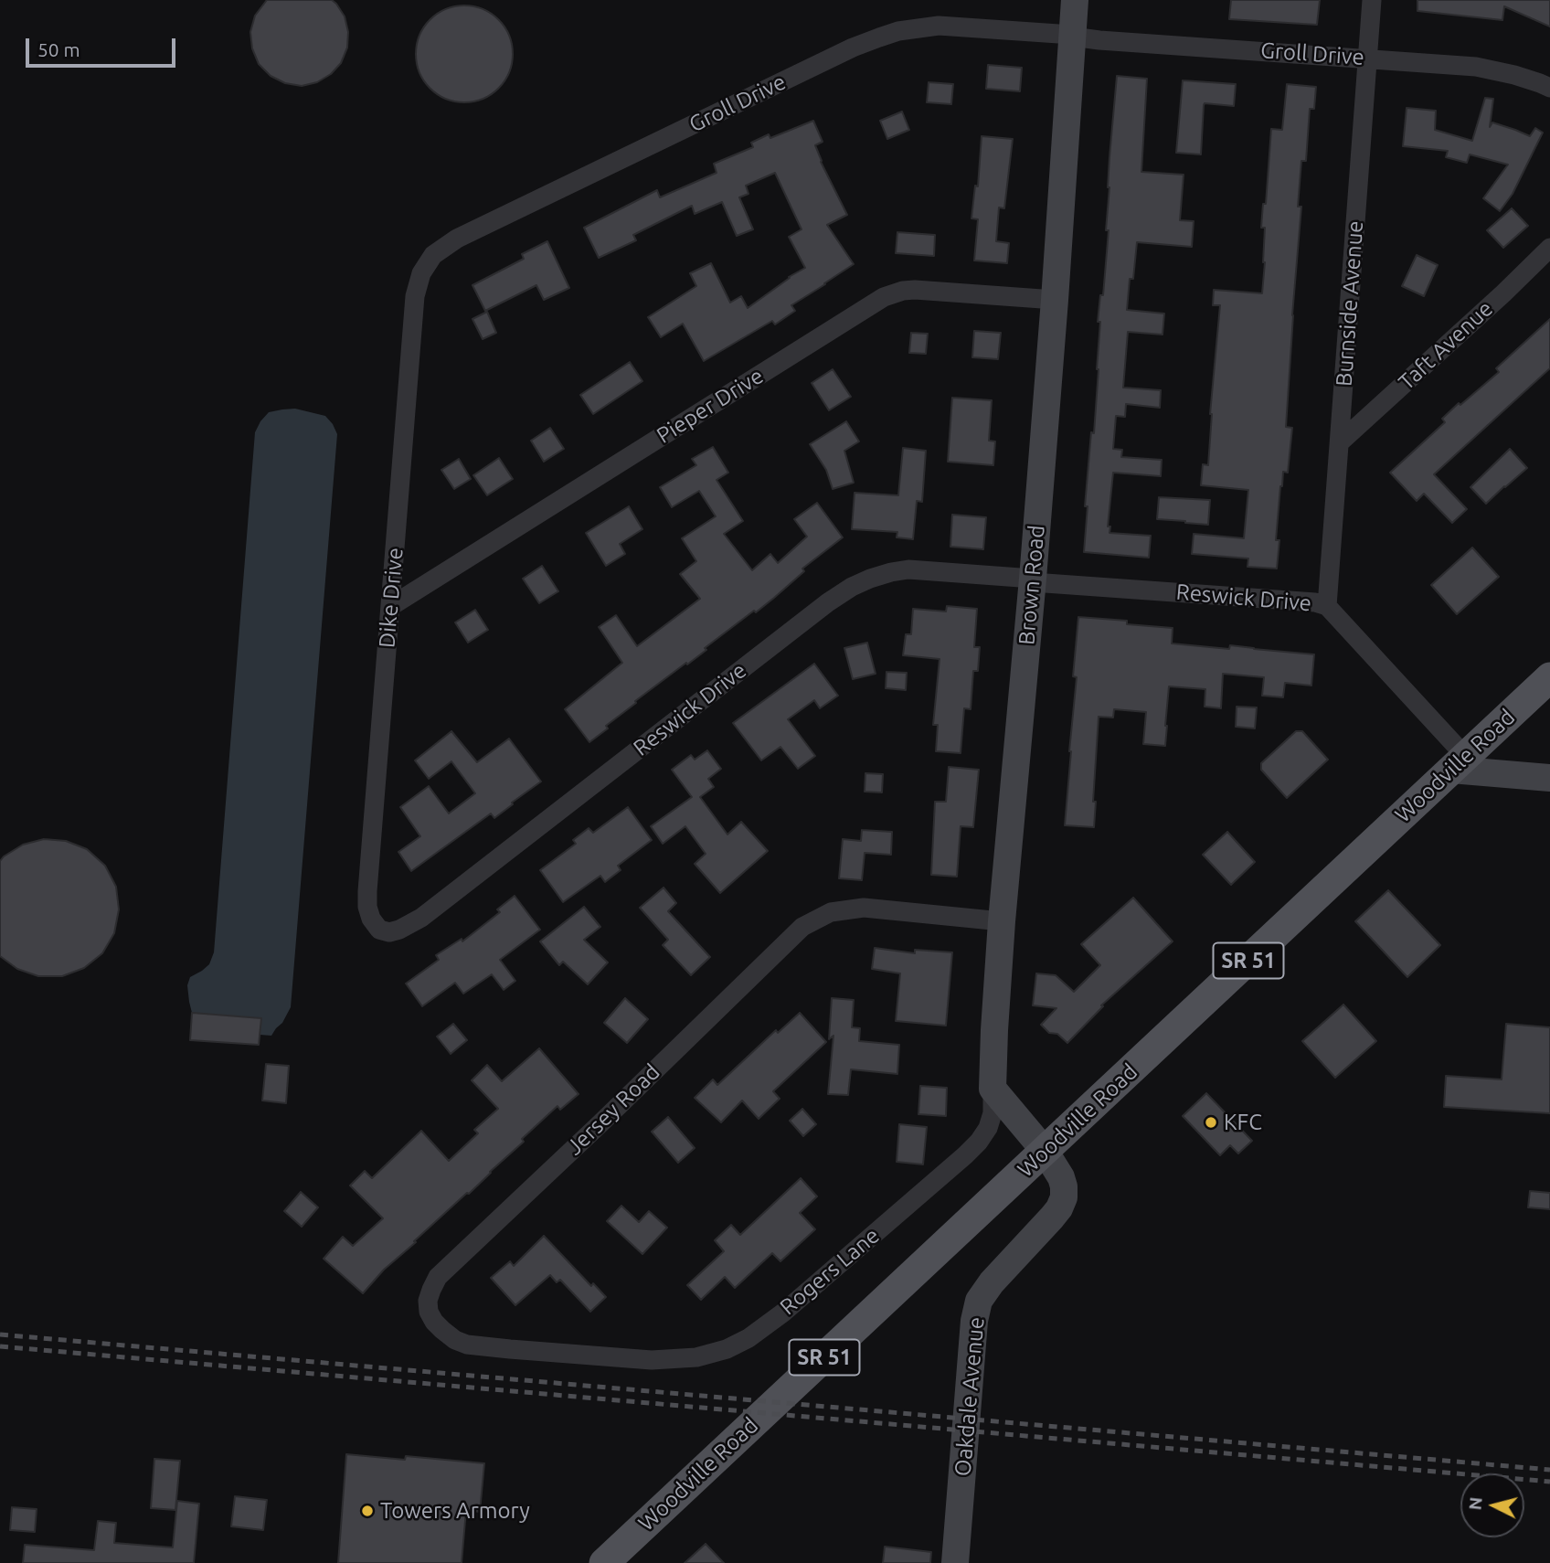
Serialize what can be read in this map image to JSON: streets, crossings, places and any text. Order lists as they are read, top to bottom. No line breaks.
{"streets":{"main road":["Woodville Road","SR 51"],"street":["Groll Drive","Burnside Avenue","Taft Avenue","Pieper Drive","Brown Road","Dike Drive","Reswick Drive","Jersey Road","Rogers Lane","Oakdale Avenue"]},"crossings":[["Groll Drive","Burnside Avenue"],["Groll Drive","Brown Road"],["Groll Drive","Dike Drive"],["Burnside Avenue","Taft Avenue"],["Burnside Avenue","Reswick Drive"],["Pieper Drive","Brown Road"],["Pieper Drive","Dike Drive"],["Brown Road","Reswick Drive"],["Brown Road","Jersey Road"],["Brown Road","Rogers Lane"],["Dike Drive","Reswick Drive"],["Reswick Drive","Woodville Road"],["Woodville Road","Oakdale Avenue"],["Jersey Road","Rogers Lane"]],"places":["KFC","Towers Armory"],"scale_bar":"50 m","north":"left"}
